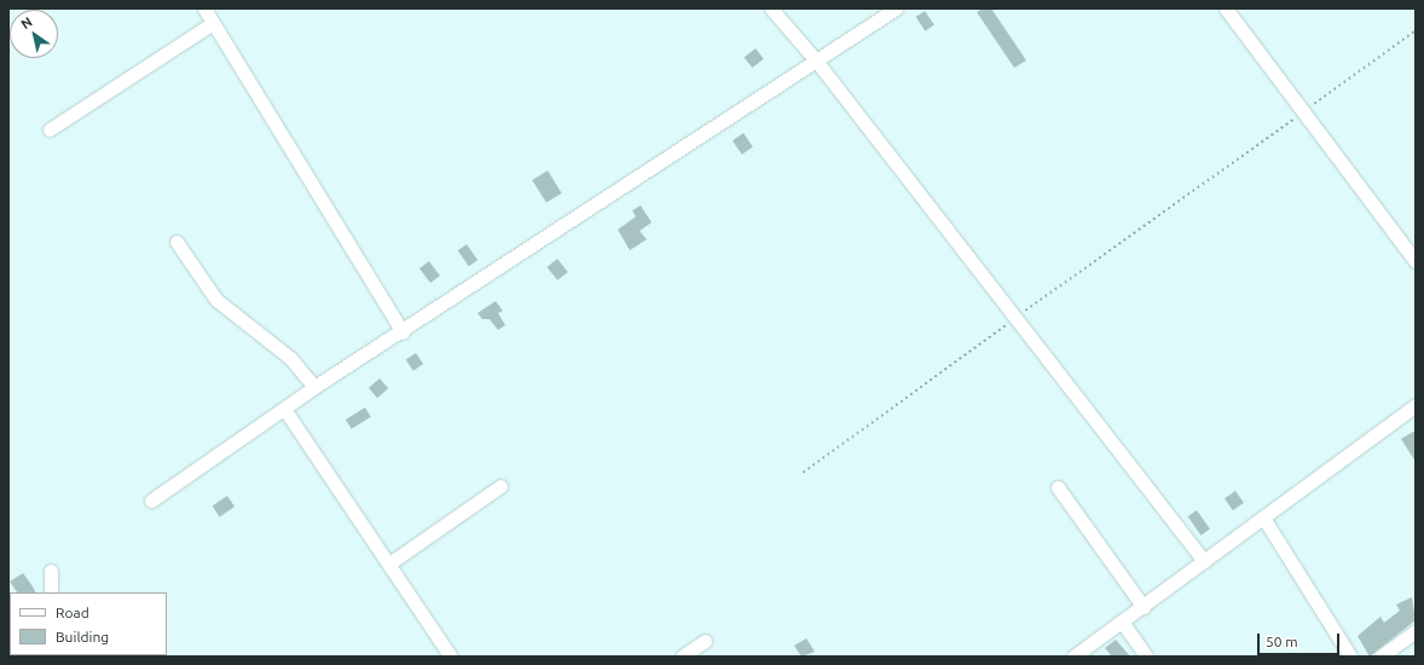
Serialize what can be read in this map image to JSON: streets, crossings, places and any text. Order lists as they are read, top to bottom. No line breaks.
{"legend":["Road","Building"],"scale_bar":"50 m","north":"top left"}
